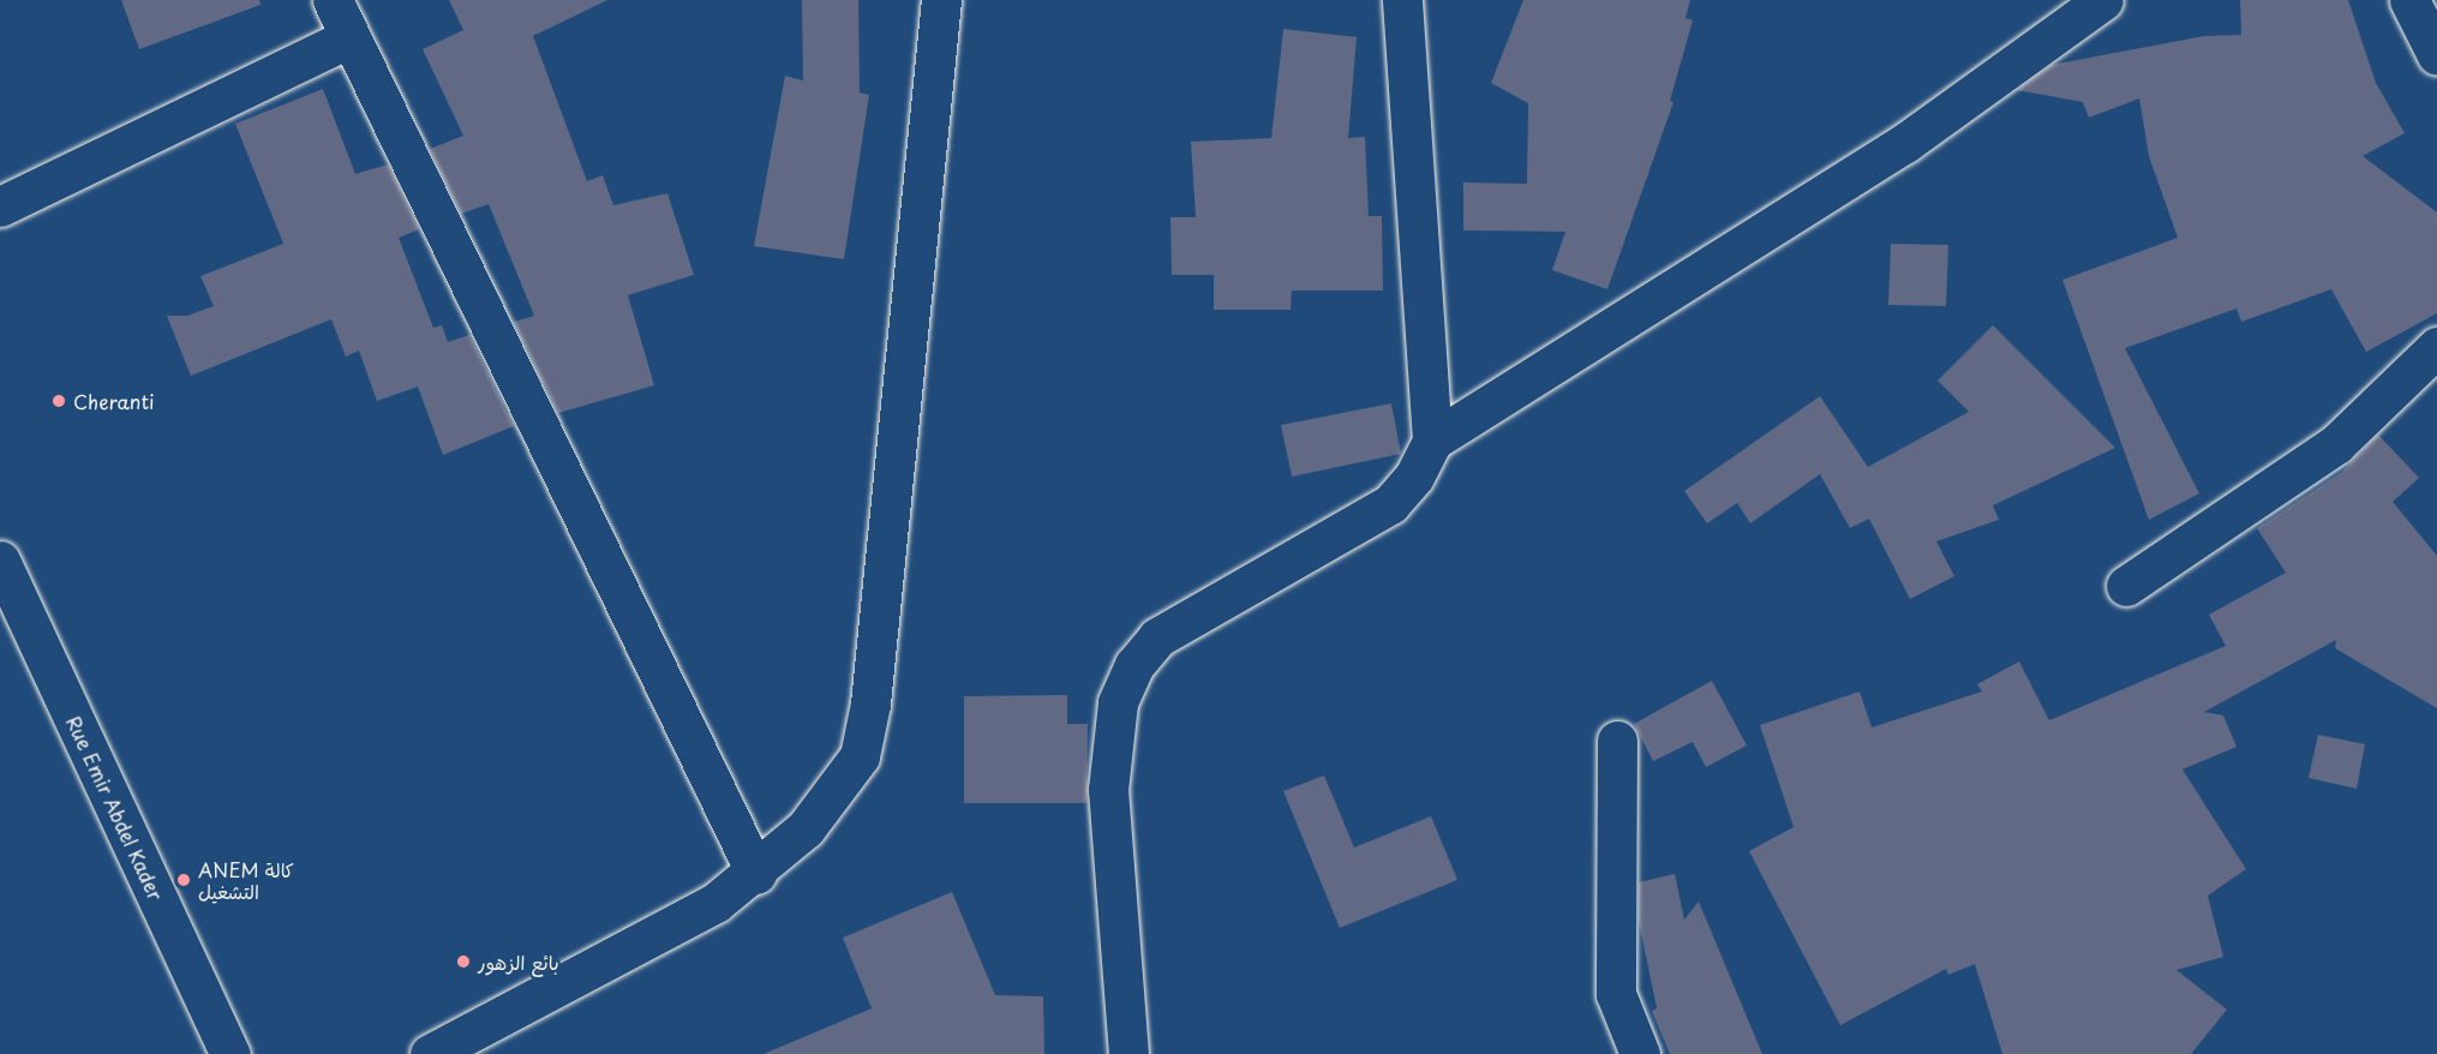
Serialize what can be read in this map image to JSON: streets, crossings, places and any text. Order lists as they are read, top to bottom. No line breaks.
{"streets":{"street":["Rue Emir Abdel Kader"]},"places":["Cheranti","ANEM كالة التشغيل","بائع الزهور"]}
